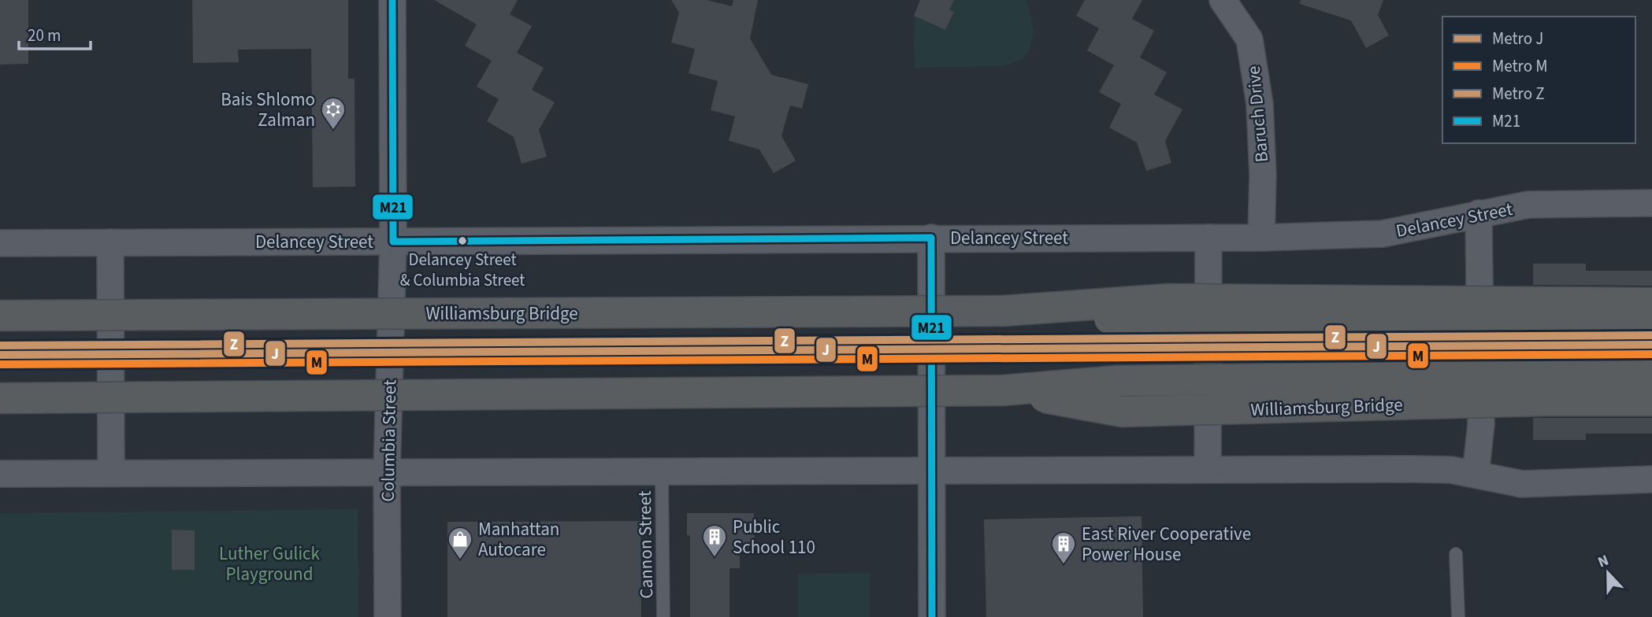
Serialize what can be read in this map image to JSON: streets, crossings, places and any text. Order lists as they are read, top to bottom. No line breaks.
{"streets":{"highway":["Williamsburg Bridge"],"street":["Baruch Drive","Delancey Street","Columbia Street"],"lane":["Cannon Street"]},"crossings":[["Baruch Drive","Delancey Street"],["Delancey Street","Columbia Street"]],"parks":["Luther Gulick Playground"],"places":{"synagogue":["Bais Shlomo Zalman"],"other":["Delancey Street & Columbia Street"],"building":["Public School 110","East River Cooperative Power House"],"shop":["Manhattan Autocare"]},"lines":["transit line M21","metro line Z","metro line J","metro line M"],"legend":["Metro J","Metro M","Metro Z","M21"],"scale_bar":"20 m","north":"top"}
